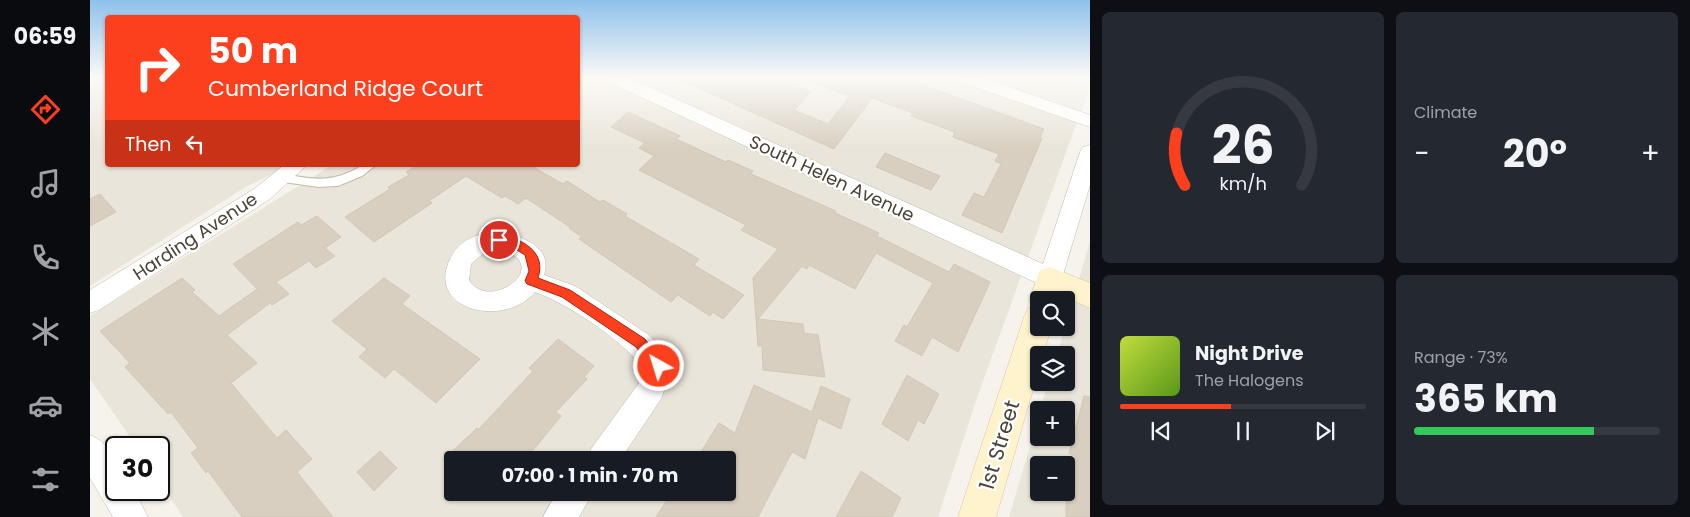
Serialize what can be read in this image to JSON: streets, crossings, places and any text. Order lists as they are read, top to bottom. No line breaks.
{"streets":{"street":["South Helen Avenue","Harding Avenue","1st Street"]},"page":{"tabs":"06:59","tile":["Climate",["Range · 73%","365 km"]],"turn":["50 m","Cumberland Ridge Court"],"then":"Then","heat":["−","20°","+"],"map_buttons":["+","−"],"song":["Night Drive","The Halogens"],"limit":"30","trip":"07:00 · 1 min · 70 m","gauge":["26","km/h"]}}
